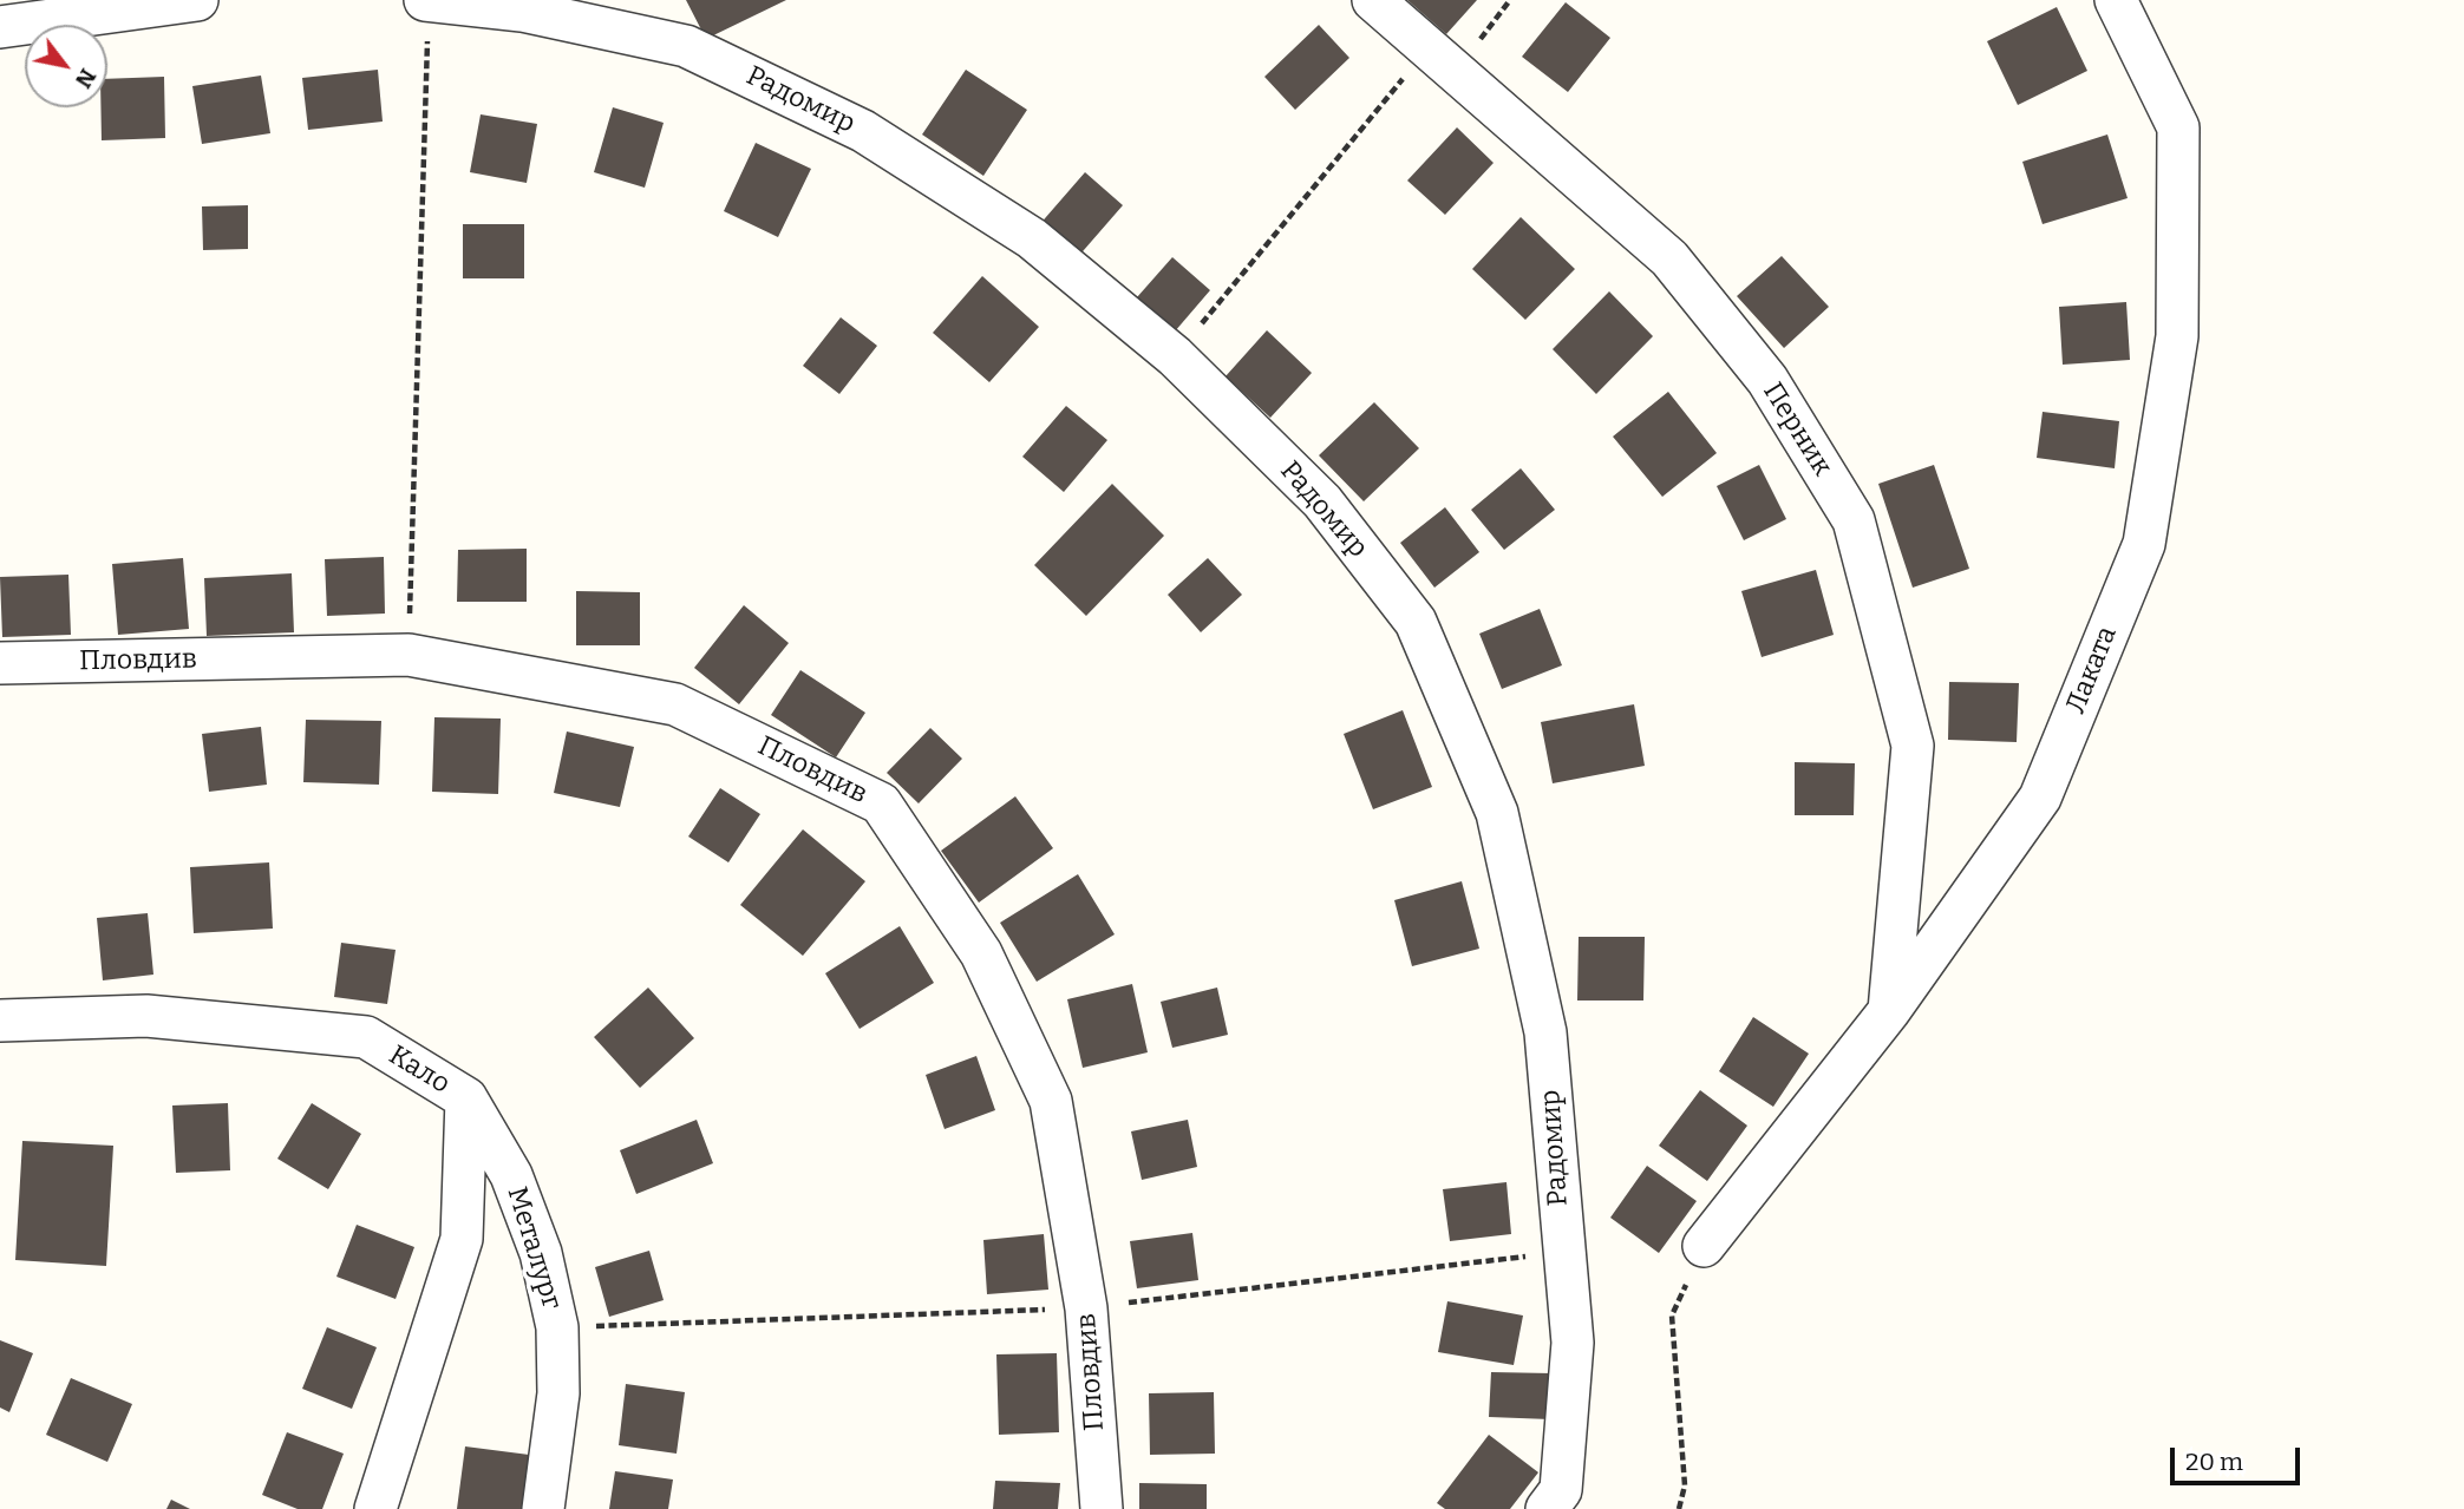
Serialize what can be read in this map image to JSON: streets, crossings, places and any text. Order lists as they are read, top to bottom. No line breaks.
{"streets":{"street":["Радомир","Перник","Пловдив","Лаката","Кало","Металург"]},"crossings":[["Перник","Лаката"],["Кало","Металург"]],"scale_bar":"20 m","north":"bottom right"}
